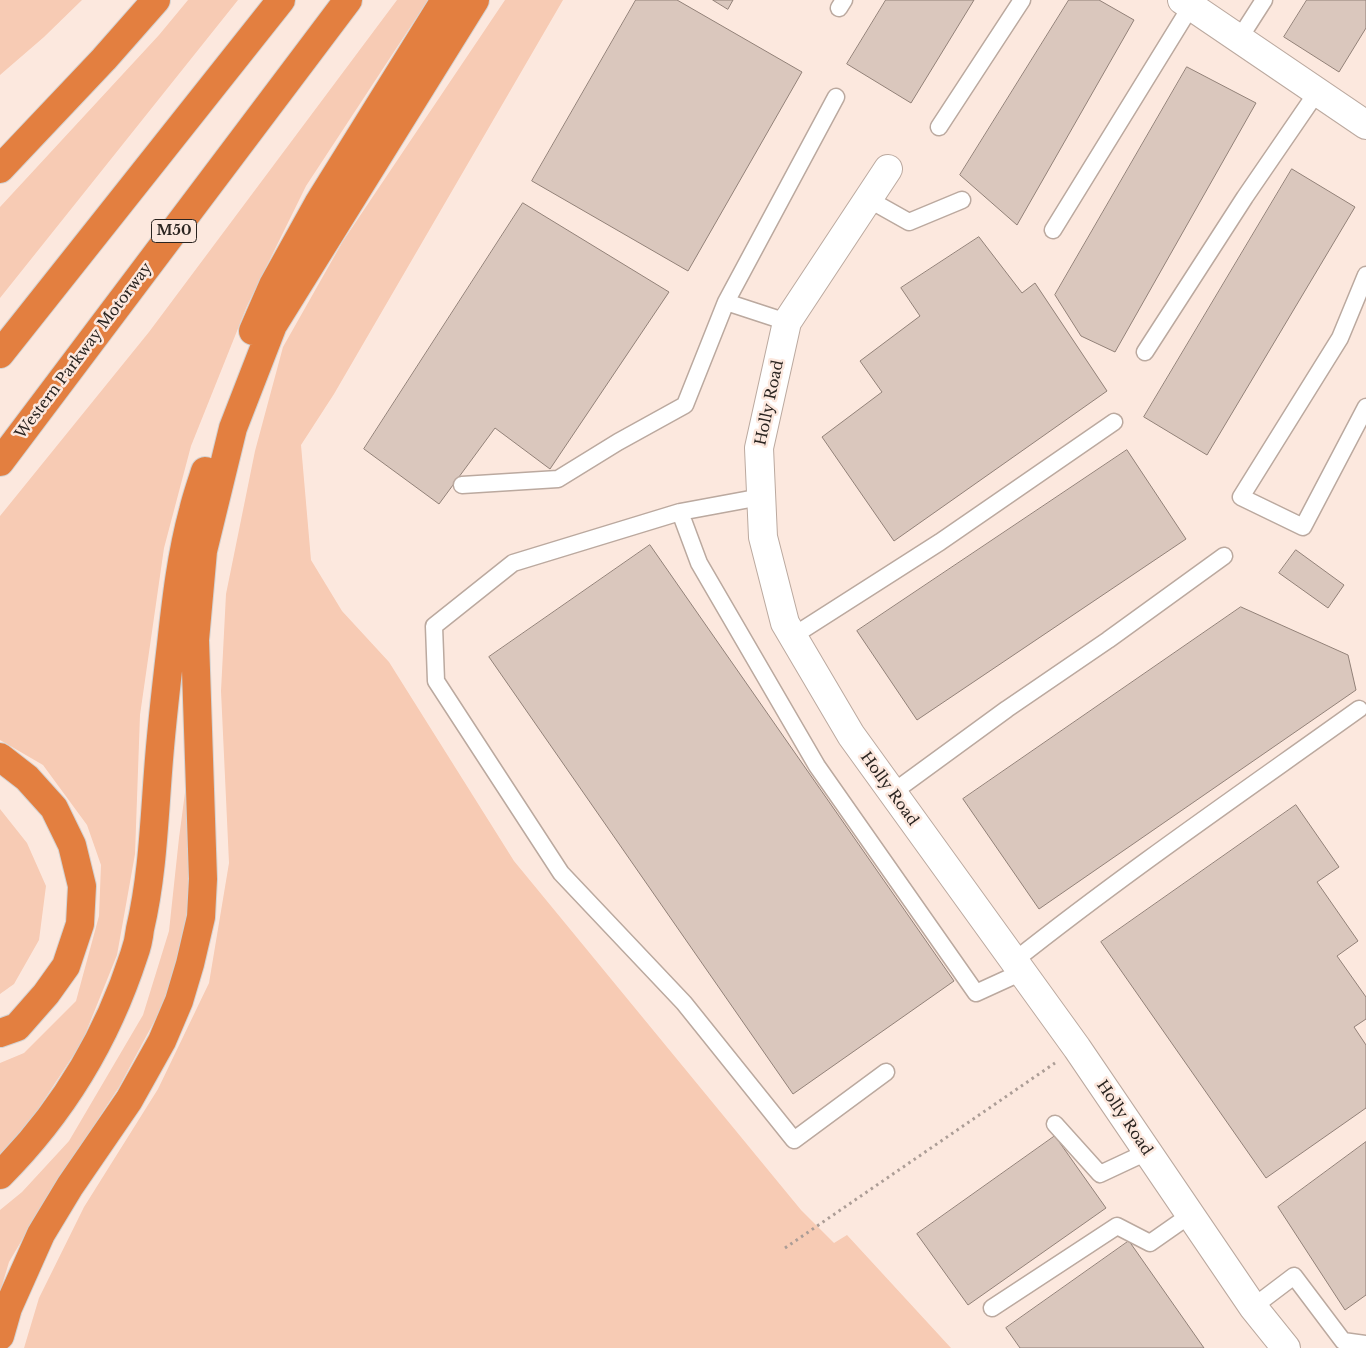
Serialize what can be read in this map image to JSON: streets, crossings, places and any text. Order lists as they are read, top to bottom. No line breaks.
{"streets":{"highway":["M50","Western Parkway Motorway"],"street":["Holly Road"]}}
